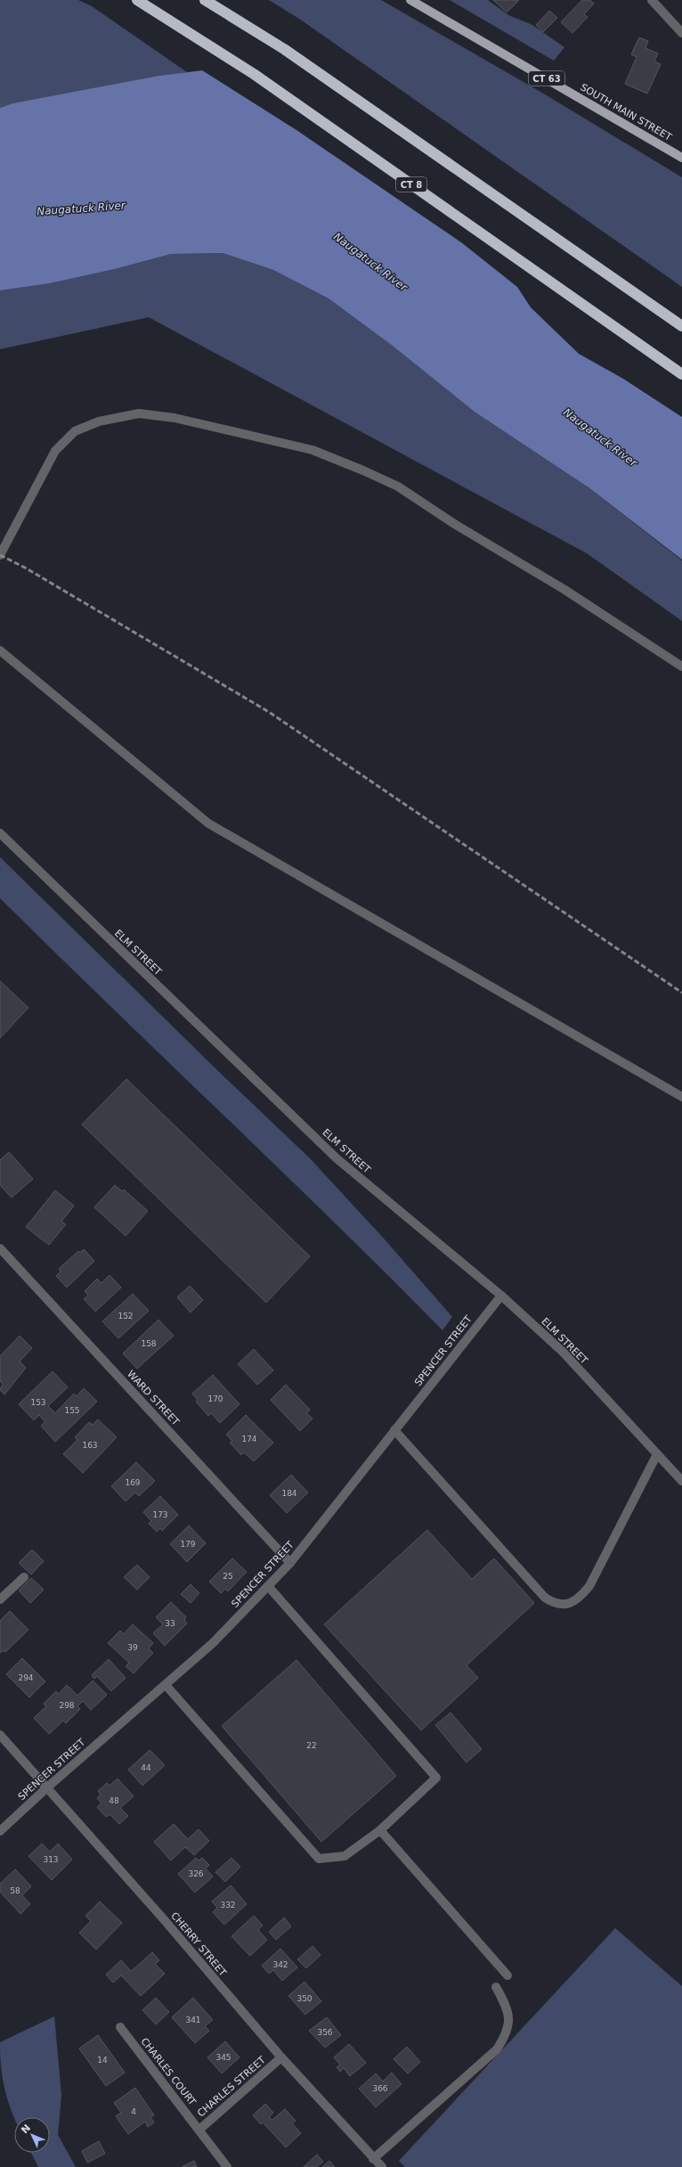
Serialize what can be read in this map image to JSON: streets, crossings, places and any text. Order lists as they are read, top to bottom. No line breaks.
{"streets":{"highway":["CT 8"],"main road":["CT 63","SOUTH MAIN STREET"],"street":["ELM STREET","SPENCER STREET","WARD STREET","CHERRY STREET","CHARLES COURT","CHARLES STREET"]},"crossings":[["ELM STREET","SPENCER STREET"],["SPENCER STREET","WARD STREET"],["SPENCER STREET","CHERRY STREET"],["CHERRY STREET","CHARLES STREET"],["CHARLES COURT","CHARLES STREET"]],"water":["Naugatuck River"],"house_numbers":["152","158","170","153","155","174","163","169","184","173","179","25","33","39","294","298","22","44","48","313","326","58","332","342","350","341","356","345","14","366","4"],"north":"top left"}
